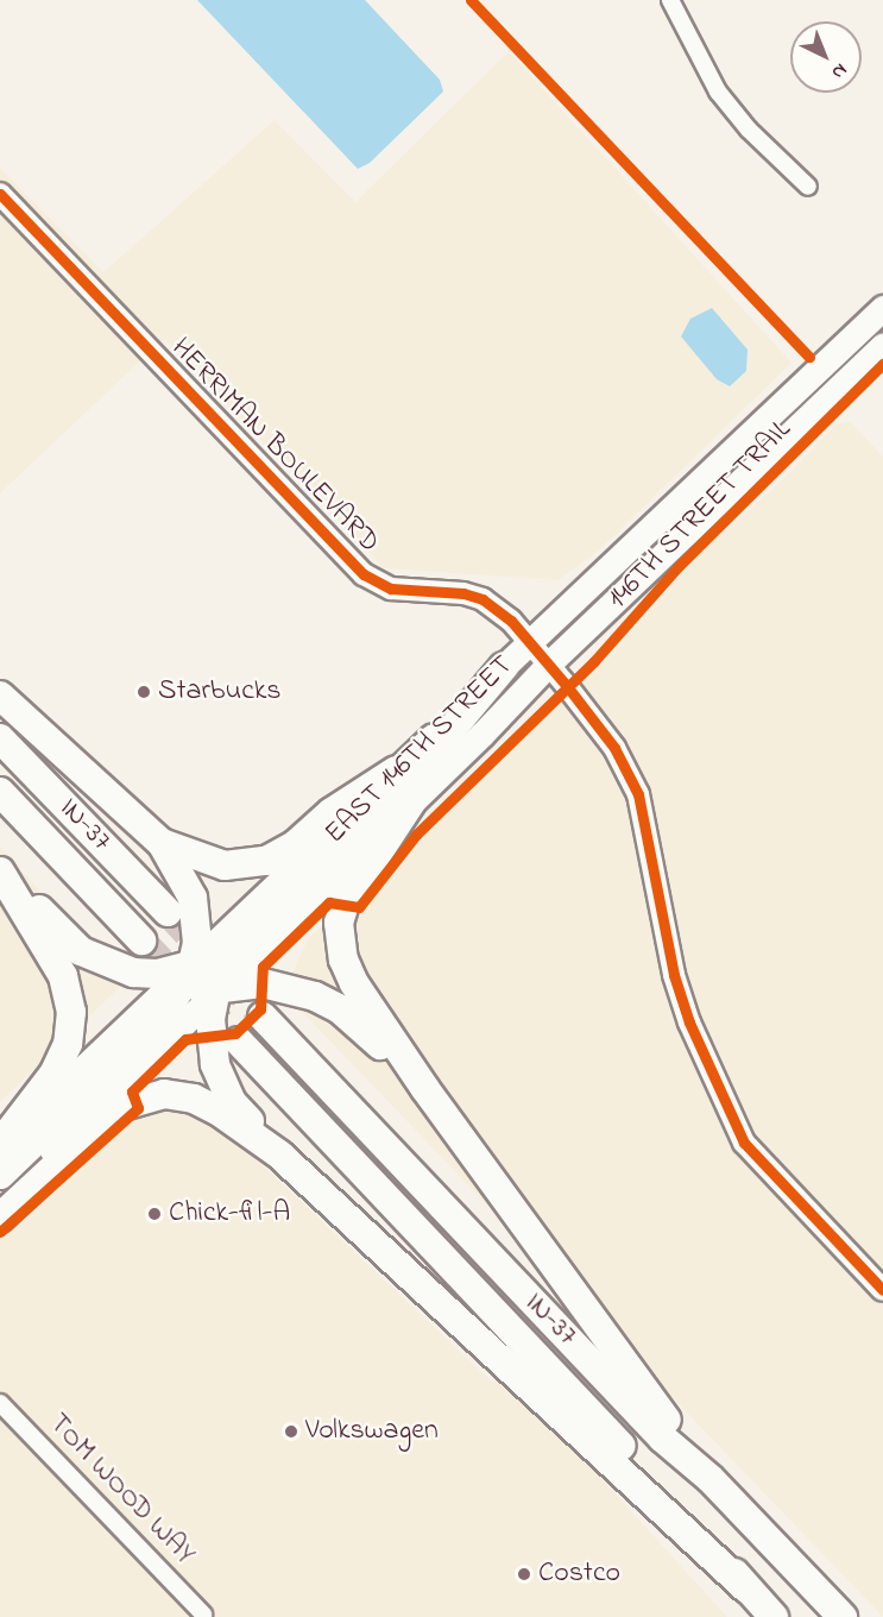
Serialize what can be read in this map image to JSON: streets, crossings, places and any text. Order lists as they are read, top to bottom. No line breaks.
{"streets":{"highway":["IN-37"],"main road":["EAST 146TH STREET"],"street":["HERRIMAN BOULEVARD","TOM WOOD WAY"],"cycle path":["146TH STREET TRAIL"]},"crossings":[["HERRIMAN BOULEVARD","EAST 146TH STREET"]],"places":["Starbucks","Chick-fil-A","Volkswagen","Costco"],"north":"bottom right"}
